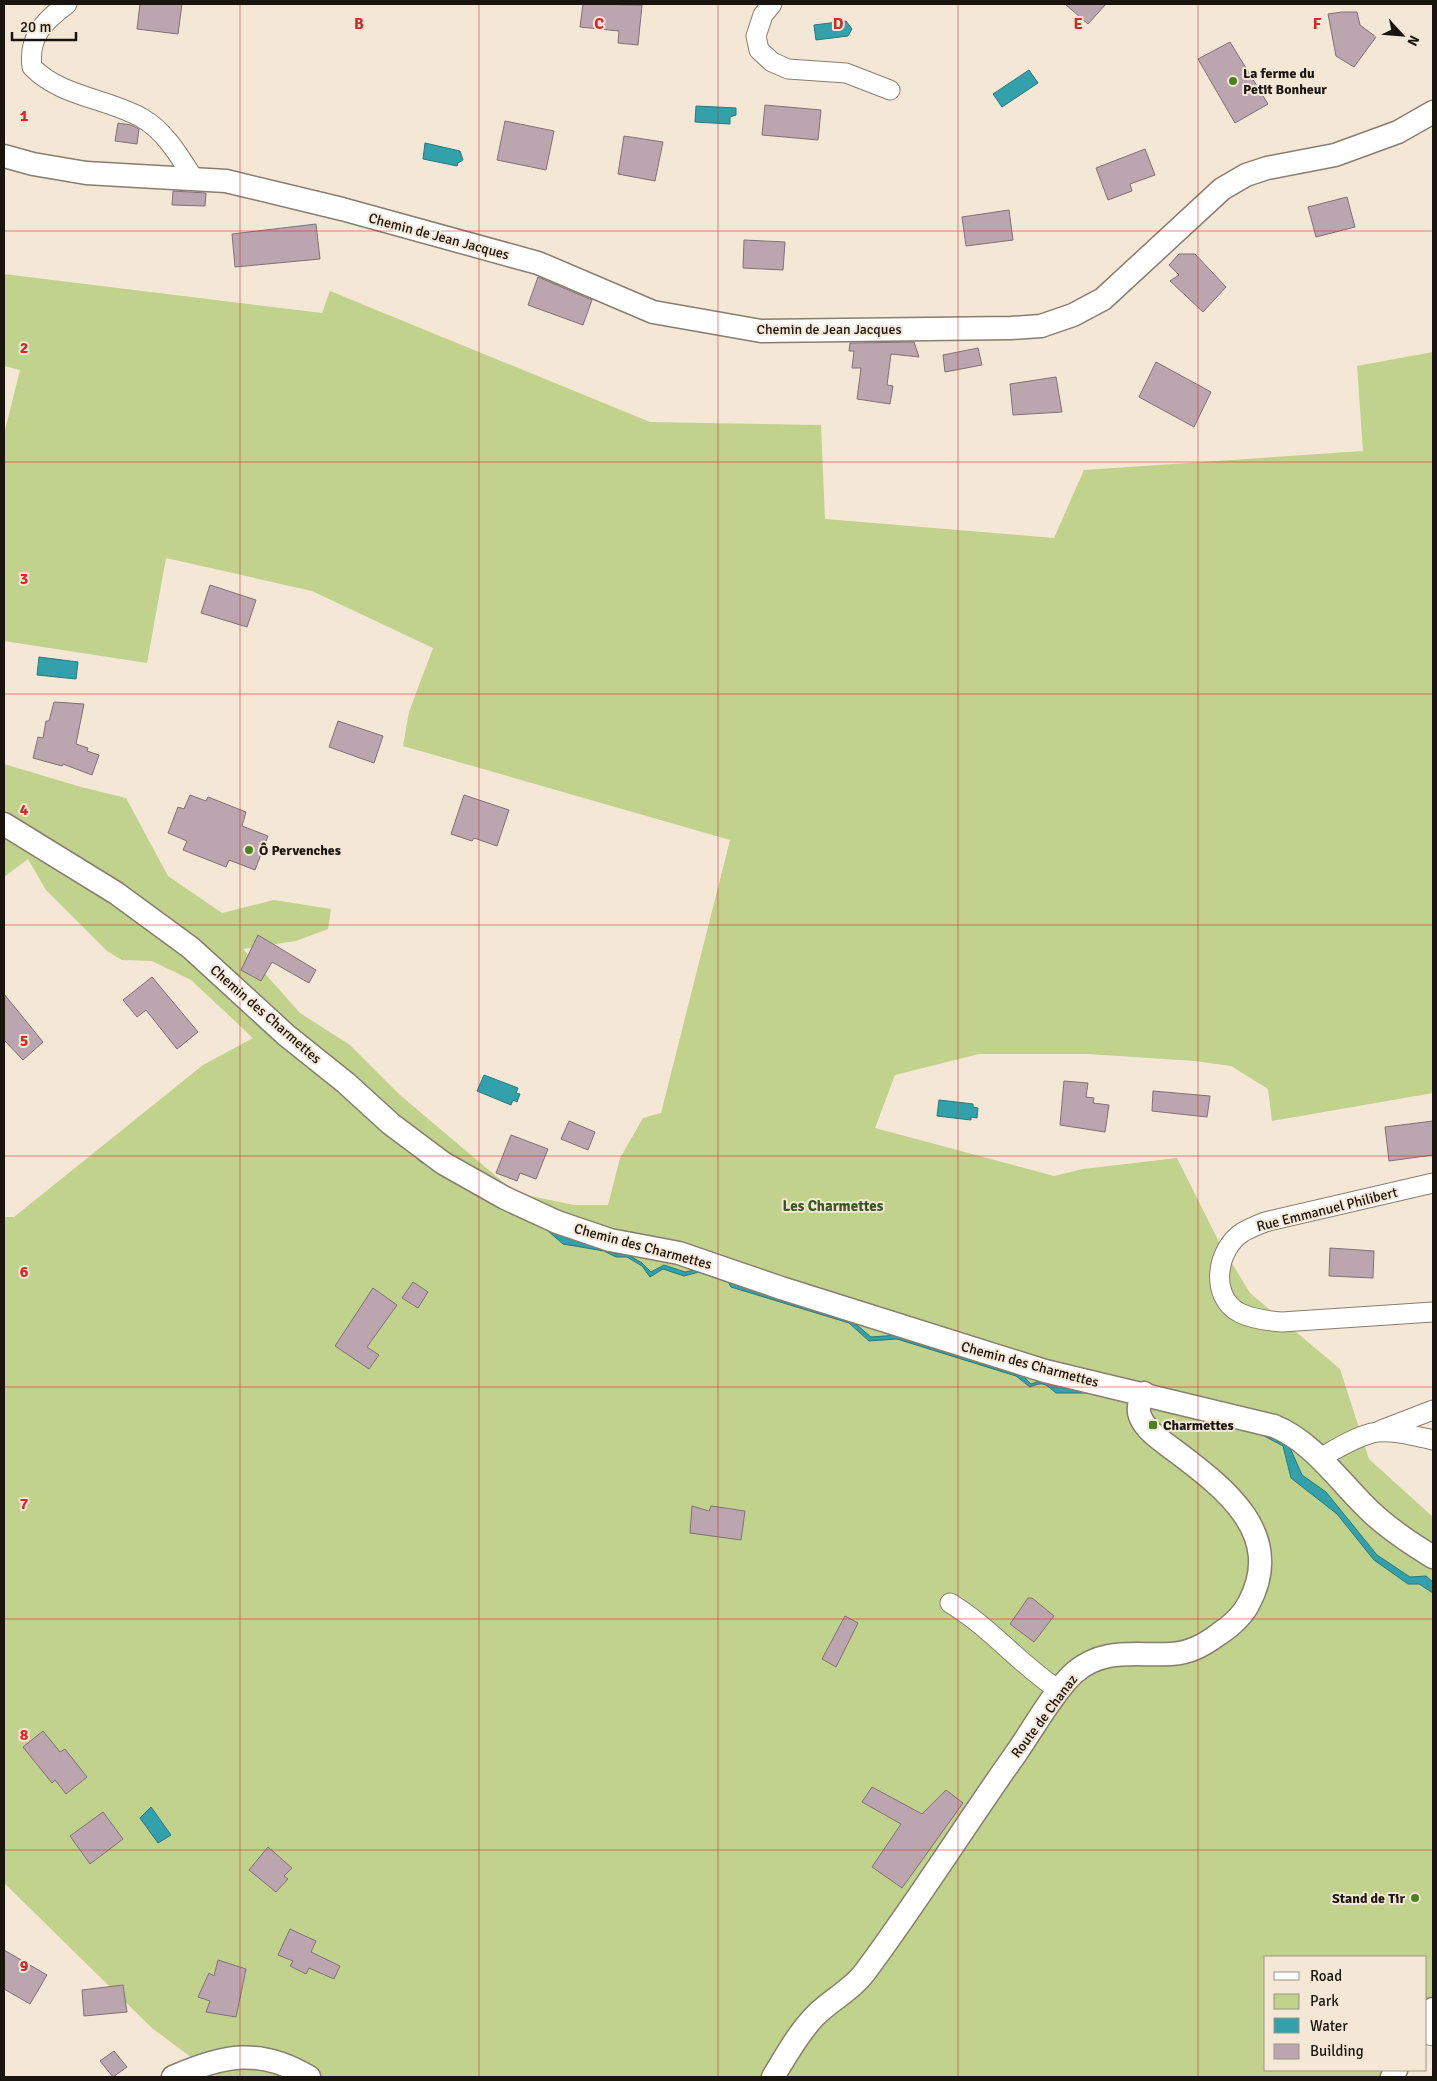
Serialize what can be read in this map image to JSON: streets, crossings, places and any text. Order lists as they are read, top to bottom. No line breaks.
{"streets":{"street":["Chemin de Jean Jacques","Chemin des Charmettes","Rue Emmanuel Philibert","Route de Chanaz"]},"crossings":[["Chemin des Charmettes","Route de Chanaz"]],"districts":["Les Charmettes"],"places":{"other":["La ferme du Petit Bonheur","Ô Pervenches","Stand de Tir"],"transit":["Charmettes"]},"legend":["Road","Park","Water","Building"],"scale_bar":"20 m","north":"bottom right","grid":{"columns":["B","C","D","E","F"],"rows":["1","2","3","4","5","6","7","8","9"]}}
